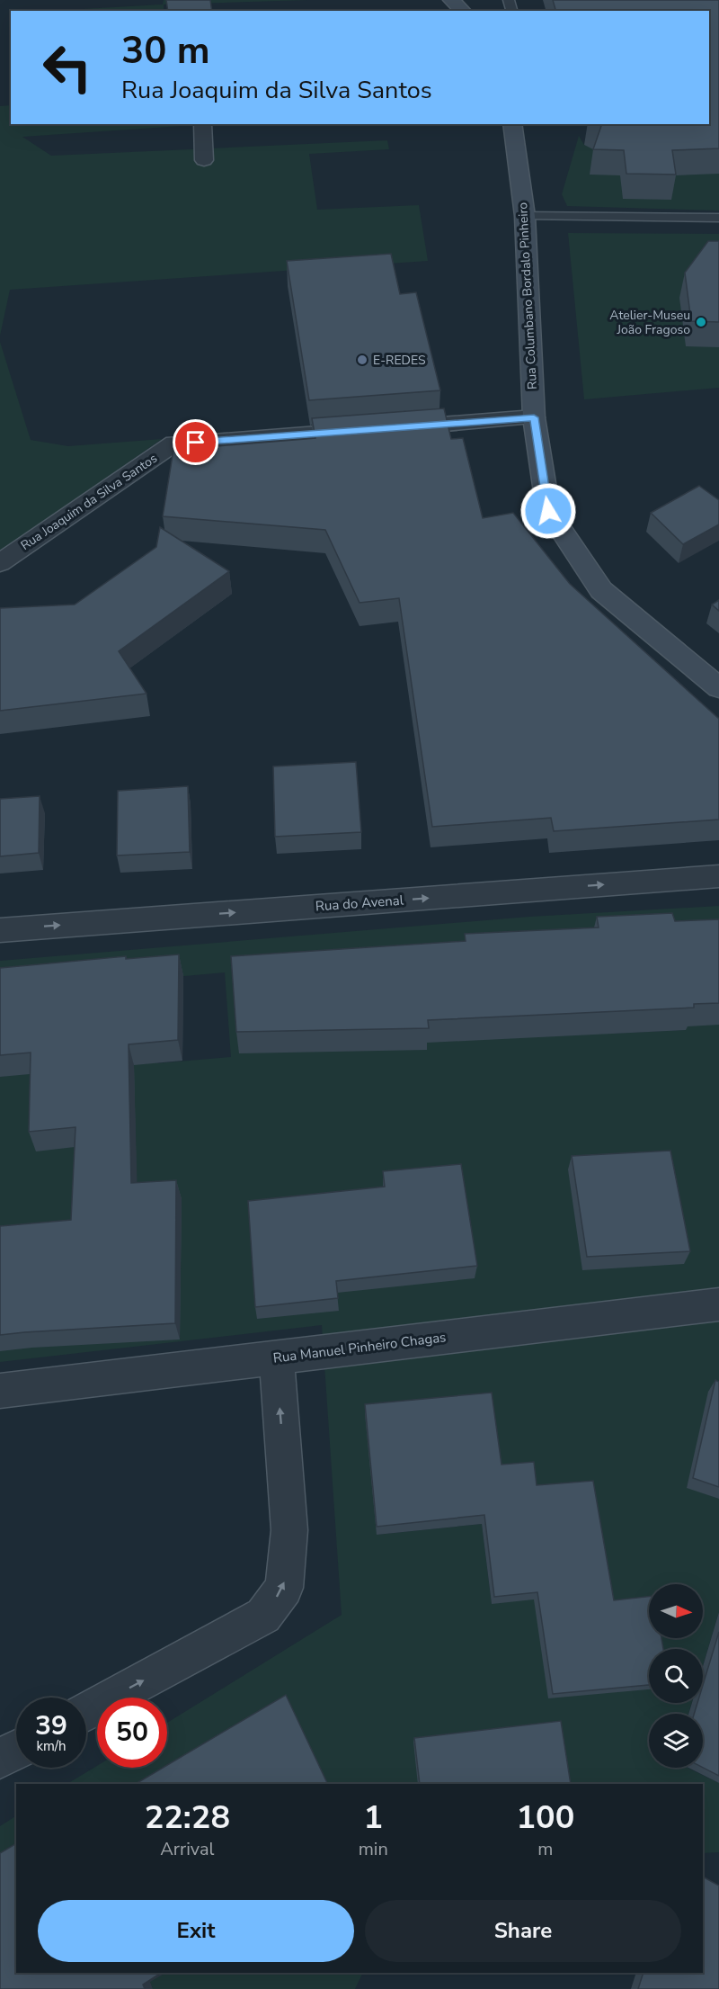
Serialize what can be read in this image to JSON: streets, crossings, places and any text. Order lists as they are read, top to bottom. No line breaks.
{"streets":{"main road":["Rua Columbano Bordalo Pinheiro"],"street":["Rua Joaquim da Silva Santos","Rua do Avenal","Rua Manuel Pinheiro Chagas"]},"crossings":[["Rua Columbano Bordalo Pinheiro","Rua Joaquim da Silva Santos"]],"one_way":["Rua do Avenal"],"places":["Atelier-Museu João Fragoso","E-REDES"],"north":"right","page":{"turn":["30 m","Rua Joaquim da Silva Santos"],"speed":"39 km/h","limit":"50","eta":["22:28","Arrival","1","min","100","m"],"buttons":["Exit","Share"]}}
